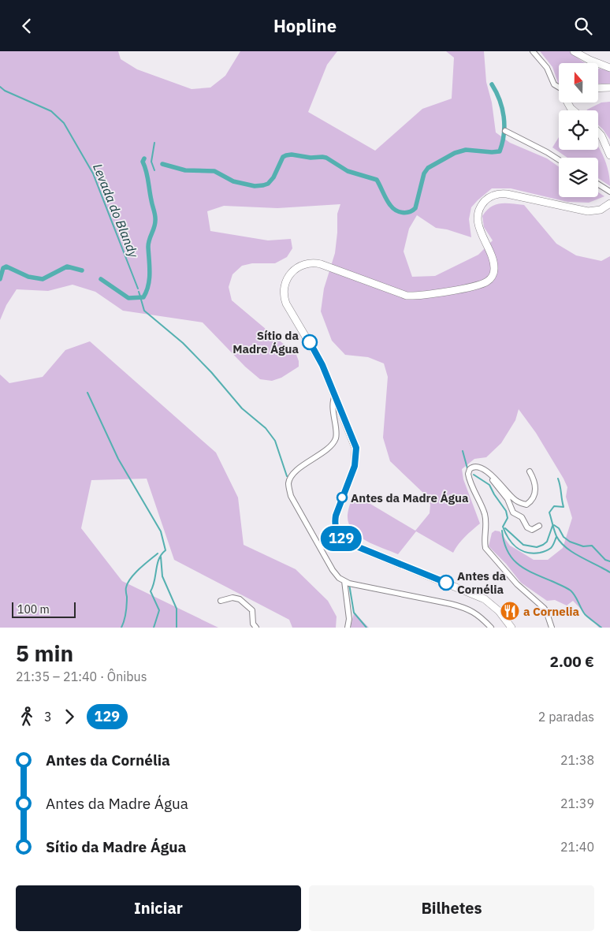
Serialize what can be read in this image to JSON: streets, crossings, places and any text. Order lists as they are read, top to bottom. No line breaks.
{"water":["Levada do Blandy"],"places":{"other":["Sítio da Madre Água","Antes da Madre Água","Antes da Cornélia"],"restaurant":["a Cornelia"]},"lines":["bus line 129"],"scale_bar":"100 m","north":"top","page":{"header":"Hopline","on_map":"129","scale":"100 m","heading":["5 min","21:35 – 21:40 · Ônibus","2.00 €"],"legs":["3","129","2 paradas"],"list":[{"name":"Antes da Cornélia","value":"21:38"},{"name":"Antes da Madre Água","value":"21:39"},{"name":"Sítio da Madre Água","value":"21:40"}],"buttons":["Iniciar","Bilhetes"]}}
